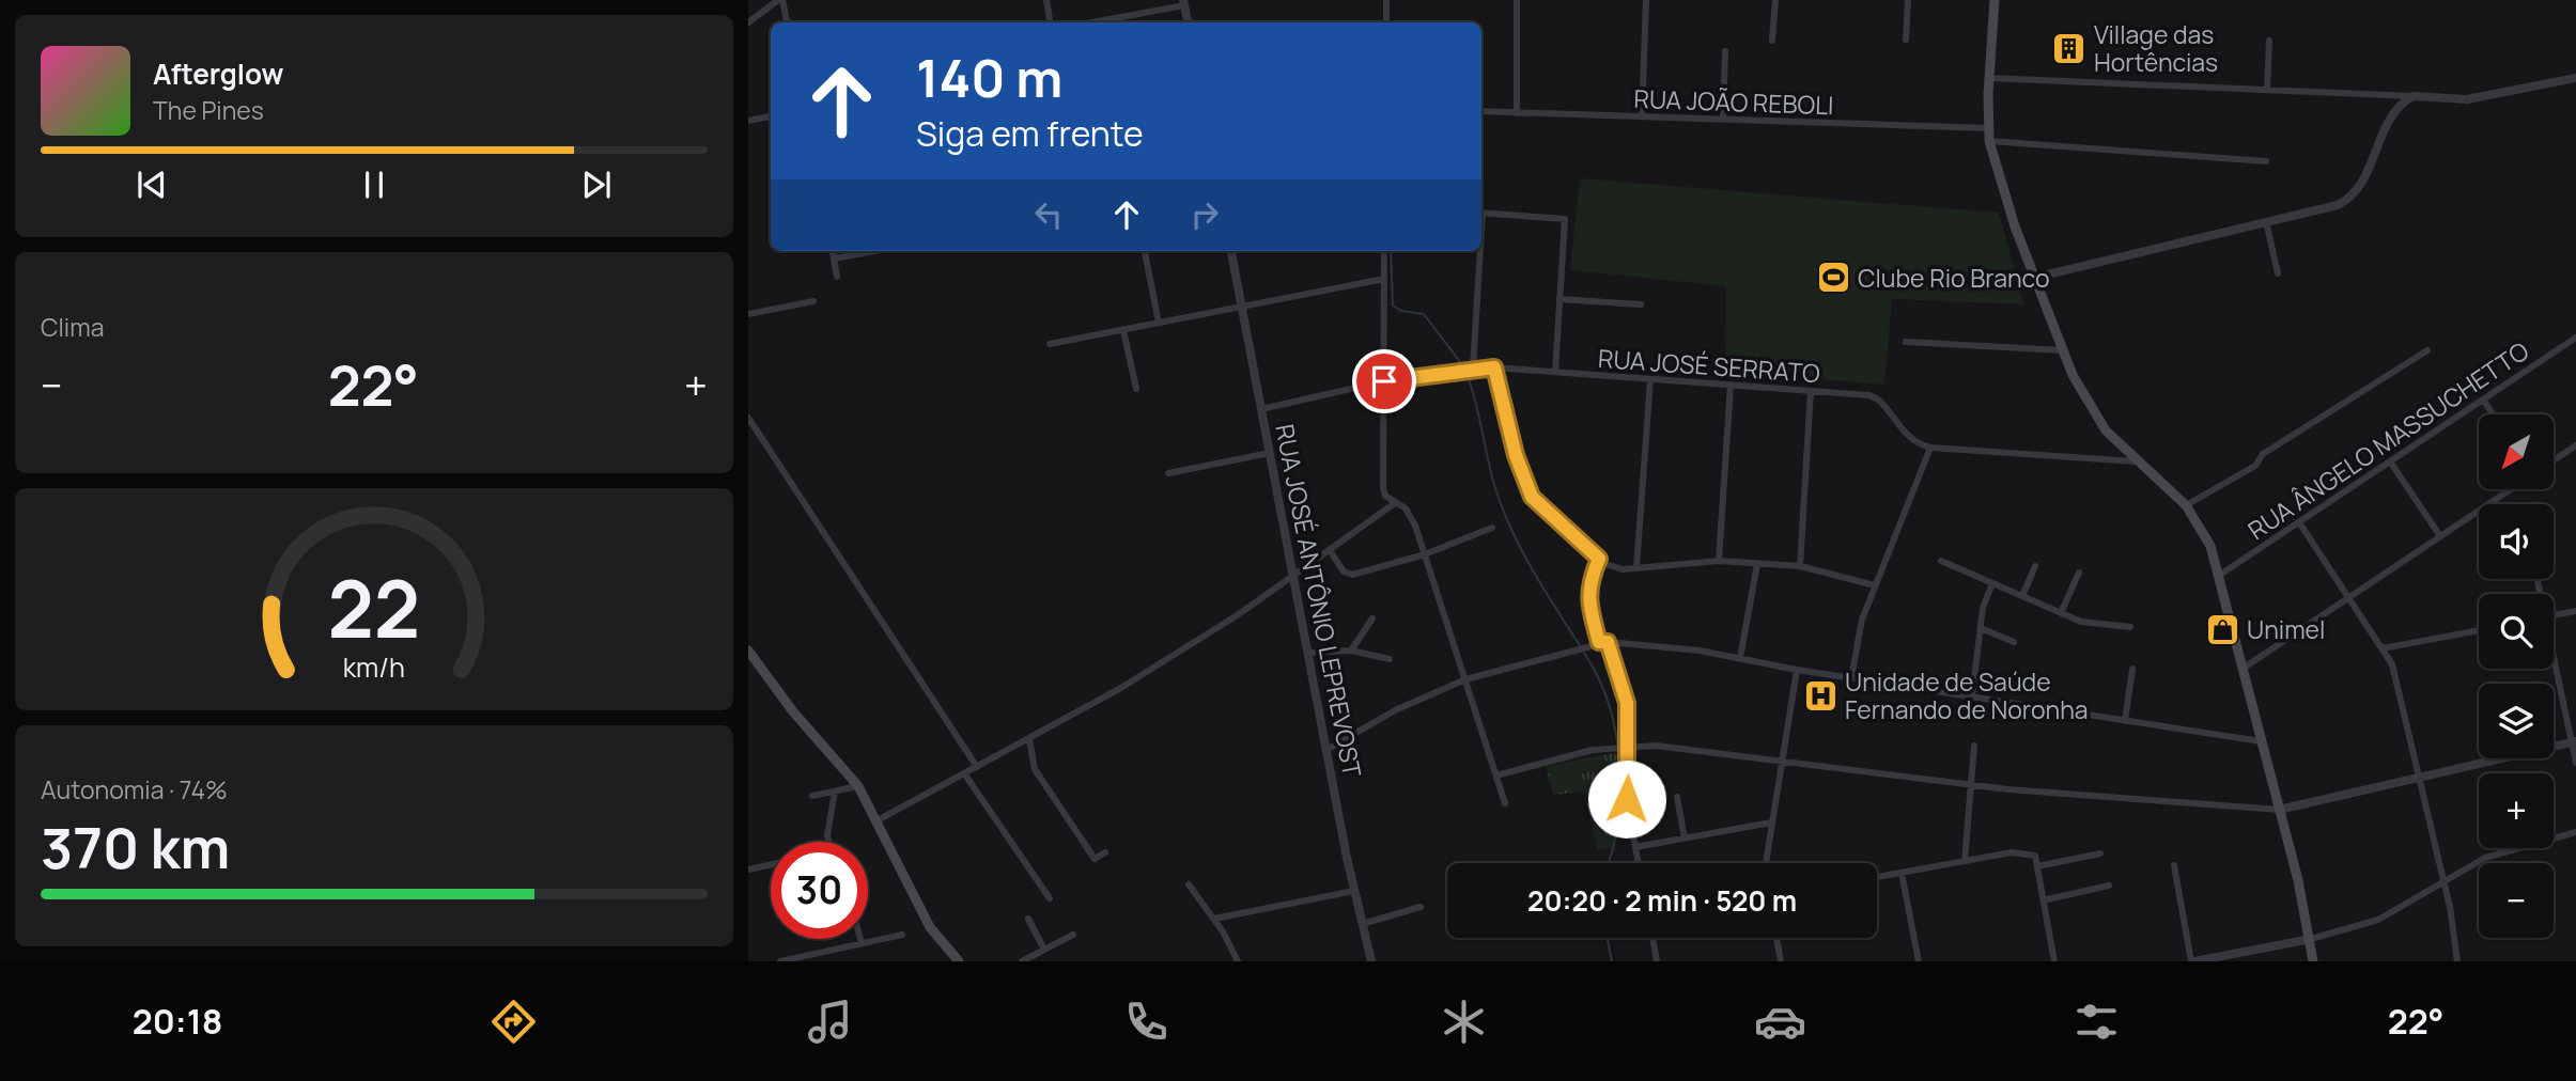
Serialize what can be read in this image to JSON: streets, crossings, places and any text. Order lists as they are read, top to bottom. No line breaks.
{"streets":{"street":["RUA JOÃO REBOLI","RUA JOSÉ SERRATO","RUA ÂNGELO MASSUCHETTO","RUA JOSÉ ANTÔNIO LEPREVOST"]},"crossings":[["RUA JOSÉ SERRATO","RUA JOSÉ ANTÔNIO LEPREVOST"]],"places":{"building":["Village das Hortências"],"sports":["Clube Rio Branco"],"shop":["Unimel"],"hospital":["Unidade de Saúde Fernando de Noronha"]},"north":"bottom left","page":{"turn":["140 m","Siga em frente"],"song":["Afterglow","The Pines"],"tile":["Clima",["Autonomia · 74%","370 km"]],"heat":["−","22°","+"],"map_buttons":["+","−"],"limit":"30","trip":"20:20 · 2 min · 520 m","tabs":["20:18","22°"],"gauge":["22","km/h"]}}
